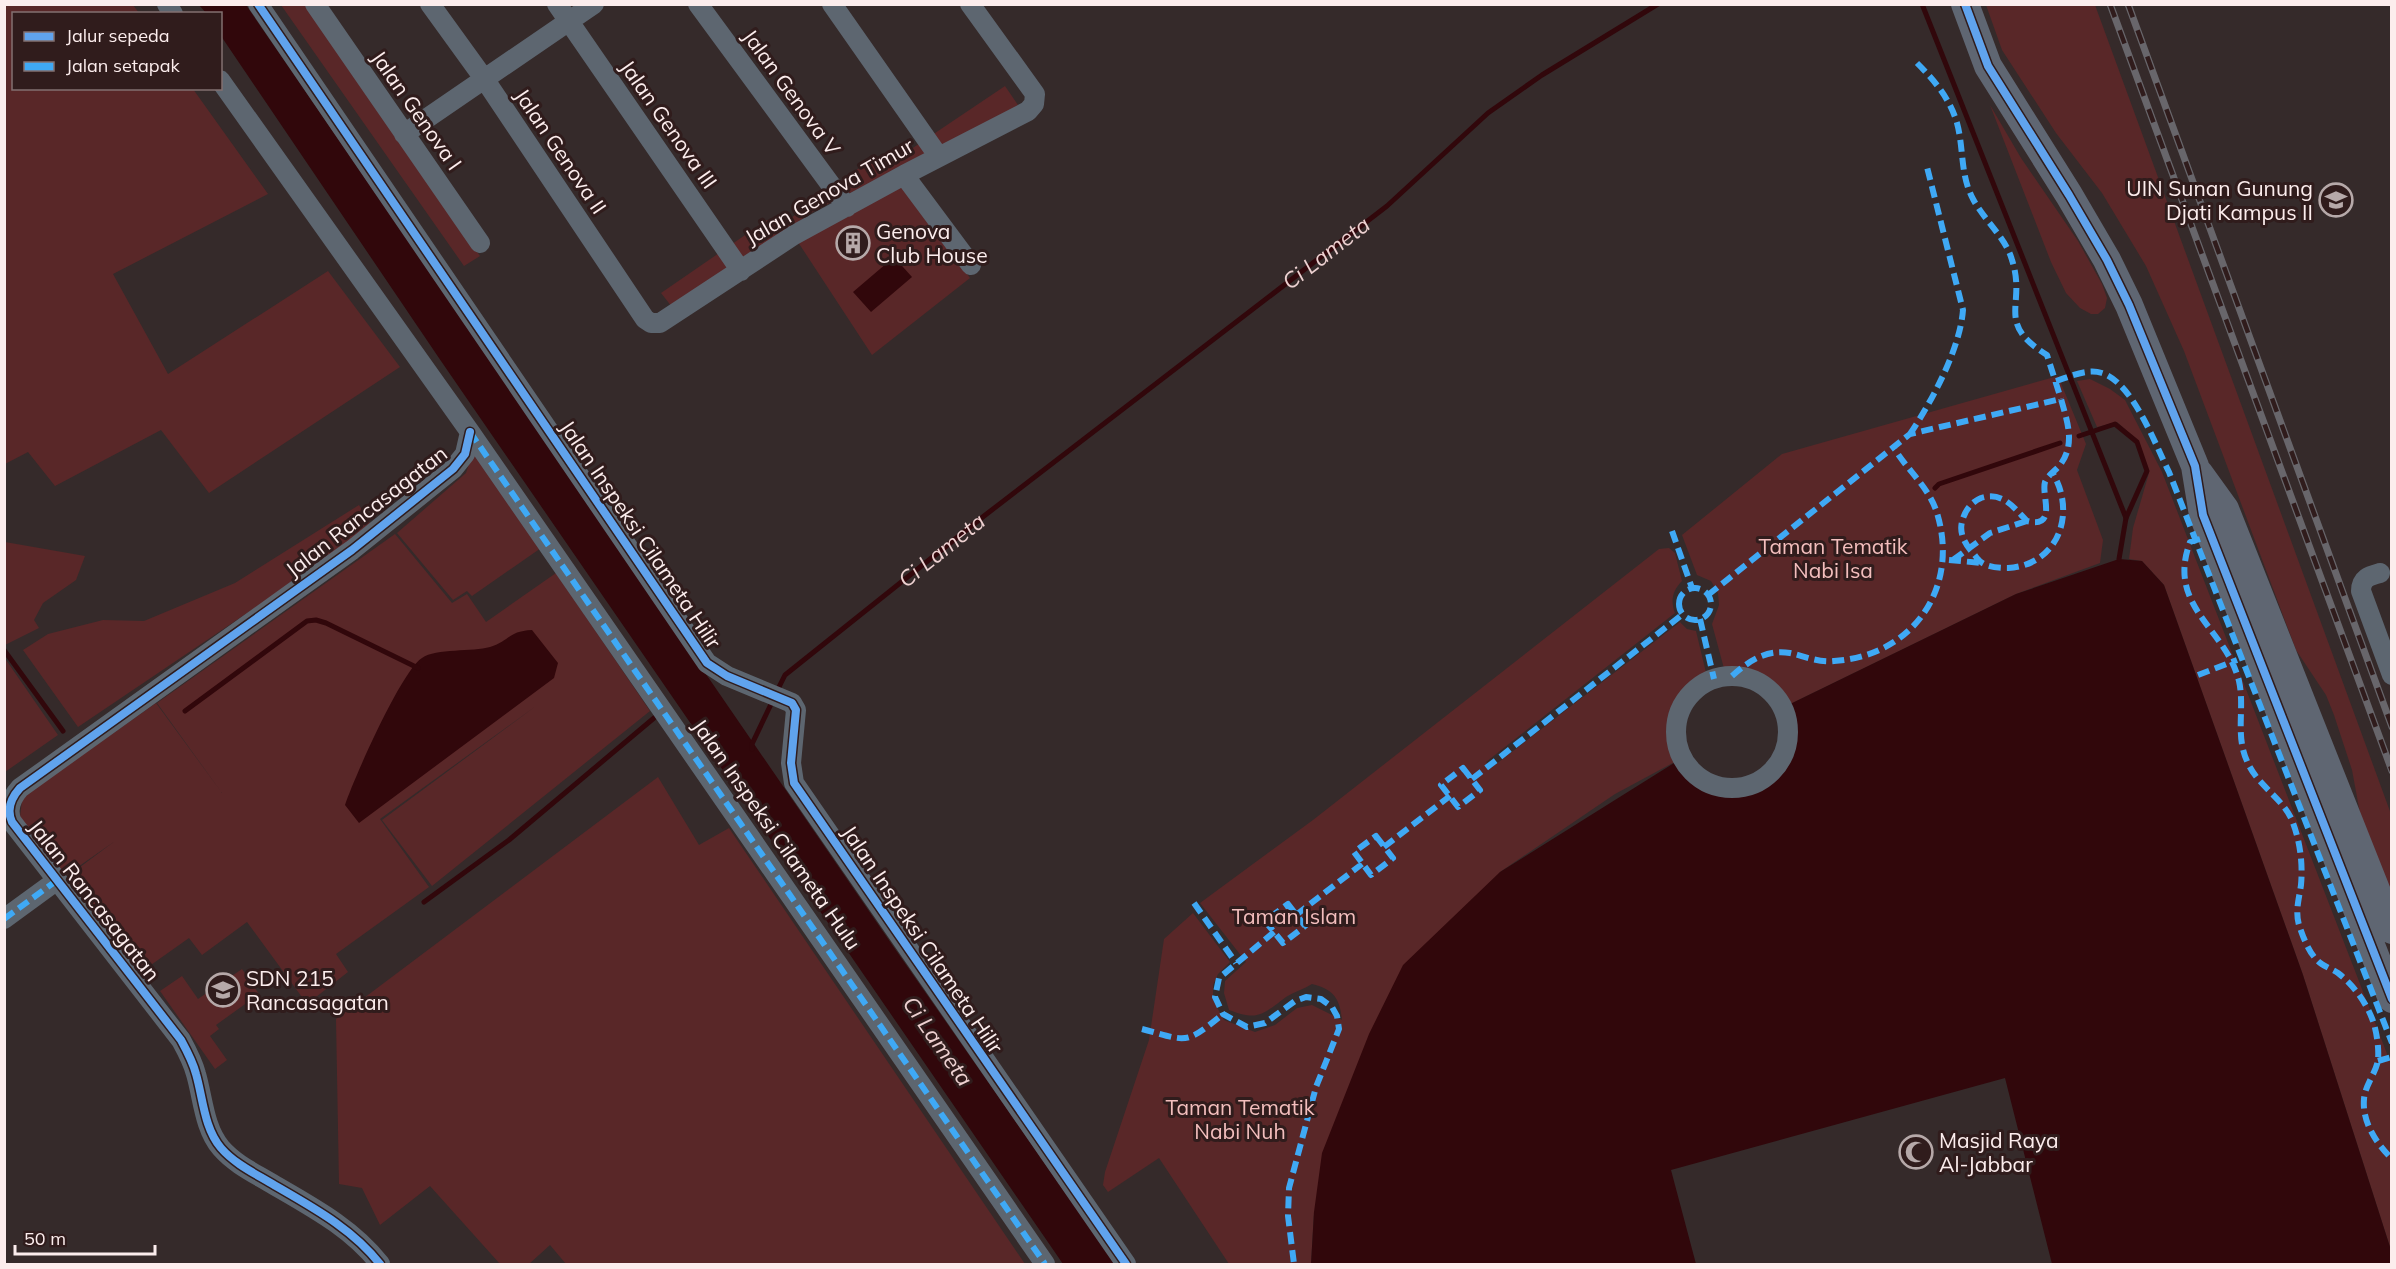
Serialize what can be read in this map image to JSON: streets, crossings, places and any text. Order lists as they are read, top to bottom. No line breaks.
{"streets":{"street":["Jalan Genova V","Jalan Genova I","Jalan Genova III","Jalan Genova II","Jalan Genova Timur","Jalan Rancasagatan","Jalan Inspeksi Cilameta Hilir","Jalan Inspeksi Cilameta Hulu"]},"crossings":[["Jalan Genova V","Jalan Genova Timur"],["Jalan Genova III","Jalan Genova Timur"],["Jalan Genova II","Jalan Genova Timur"],["Jalan Rancasagatan","Jalan Inspeksi Cilameta Hulu"]],"water":["Ci Lameta"],"parks":["Taman Tematik Nabi Isa","Taman Islam","Taman Tematik Nabi Nuh"],"places":{"school or university":["UIN Sunan Gunung Djati Kampus II","SDN 215 Rancasagatan"],"building":["Genova Club House"],"mosque":["Masjid Raya Al-Jabbar"]},"legend":["Jalur sepeda","Jalan setapak"],"scale_bar":"50 m"}
